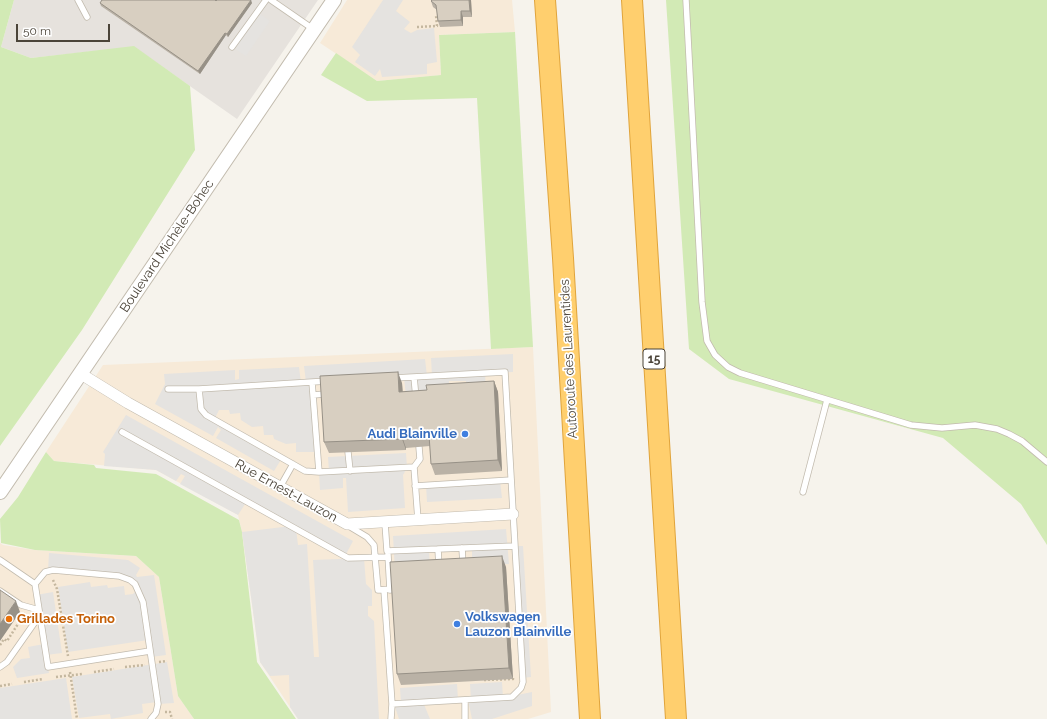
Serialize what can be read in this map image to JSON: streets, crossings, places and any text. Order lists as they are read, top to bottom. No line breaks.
{"streets":{"highway":["Autoroute des Laurentides","15"],"street":["Boulevard Michèle-Bohec","Rue Ernest-Lauzon"]},"crossings":[["Boulevard Michèle-Bohec","Rue Ernest-Lauzon"]],"places":["Audi Blainville","Grillades Torino","Volkswagen Lauzon Blainville"],"scale_bar":"50 m"}
